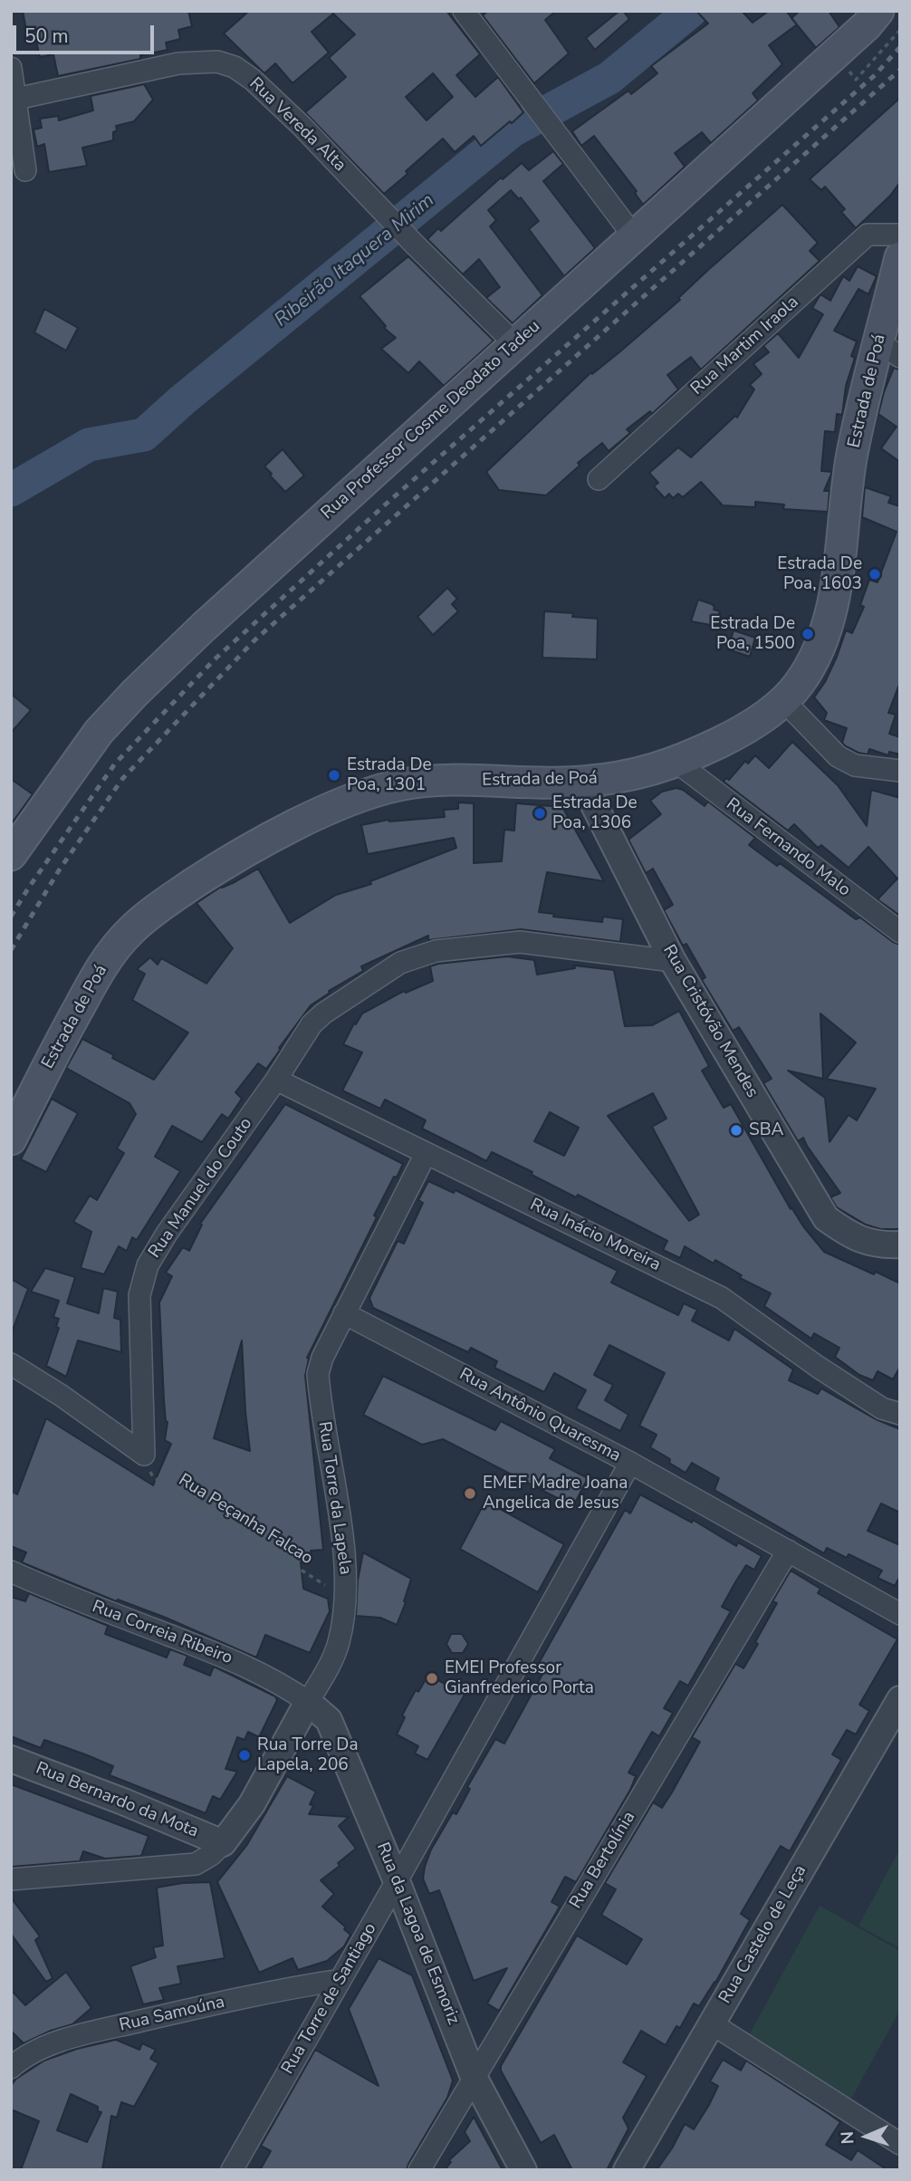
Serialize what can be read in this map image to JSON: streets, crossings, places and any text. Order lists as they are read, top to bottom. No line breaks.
{"streets":{"main road":["Estrada de Poá","Rua Professor Cosme Deodato Tadeu"],"street":["Rua Vereda Alta","Rua Martim Iraola","Rua Fernando Malo","Rua Cristóvão Mendes","Rua Manuel do Couto","Rua Inácio Moreira","Rua Antônio Quaresma","Rua Torre da Lapela","Rua Correia Ribeiro","Rua Bernardo da Mota","Rua Bertolínia","Rua da Lagoa de Esmoriz","Rua Castelo de Leça","Rua Torre de Santiago","Rua Samoúna"],"path":["Rua Peçanha Falcao"]},"crossings":[["Rua Vereda Alta","Rua Professor Cosme Deodato Tadeu"],["Estrada de Poá","Rua Fernando Malo"],["Estrada de Poá","Rua Cristóvão Mendes"],["Rua Cristóvão Mendes","Rua Manuel do Couto"],["Rua Manuel do Couto","Rua Inácio Moreira"],["Rua Manuel do Couto","Rua Peçanha Falcao"],["Rua Inácio Moreira","Rua Torre da Lapela"],["Rua Antônio Quaresma","Rua Torre da Lapela"],["Rua Antônio Quaresma","Rua Bertolínia"],["Rua Antônio Quaresma","Rua Torre de Santiago"],["Rua Torre da Lapela","Rua Peçanha Falcao"],["Rua Torre da Lapela","Rua Correia Ribeiro"],["Rua Torre da Lapela","Rua Bernardo da Mota"],["Rua Torre da Lapela","Rua da Lagoa de Esmoriz"],["Rua Correia Ribeiro","Rua da Lagoa de Esmoriz"],["Rua Bertolínia","Rua da Lagoa de Esmoriz"],["Rua da Lagoa de Esmoriz","Rua Torre de Santiago"],["Rua Torre de Santiago","Rua Samoúna"]],"water":["Ribeirão Itaquera Mirim"],"places":["Estrada De Poa, 1603","Estrada De Poa, 1500","Estrada De Poa, 1301","Estrada De Poa, 1306","SBA","EMEF Madre Joana Angelica de Jesus","EMEI Professor Gianfrederico Porta","Rua Torre Da Lapela, 206"],"scale_bar":"50 m","north":"left"}
